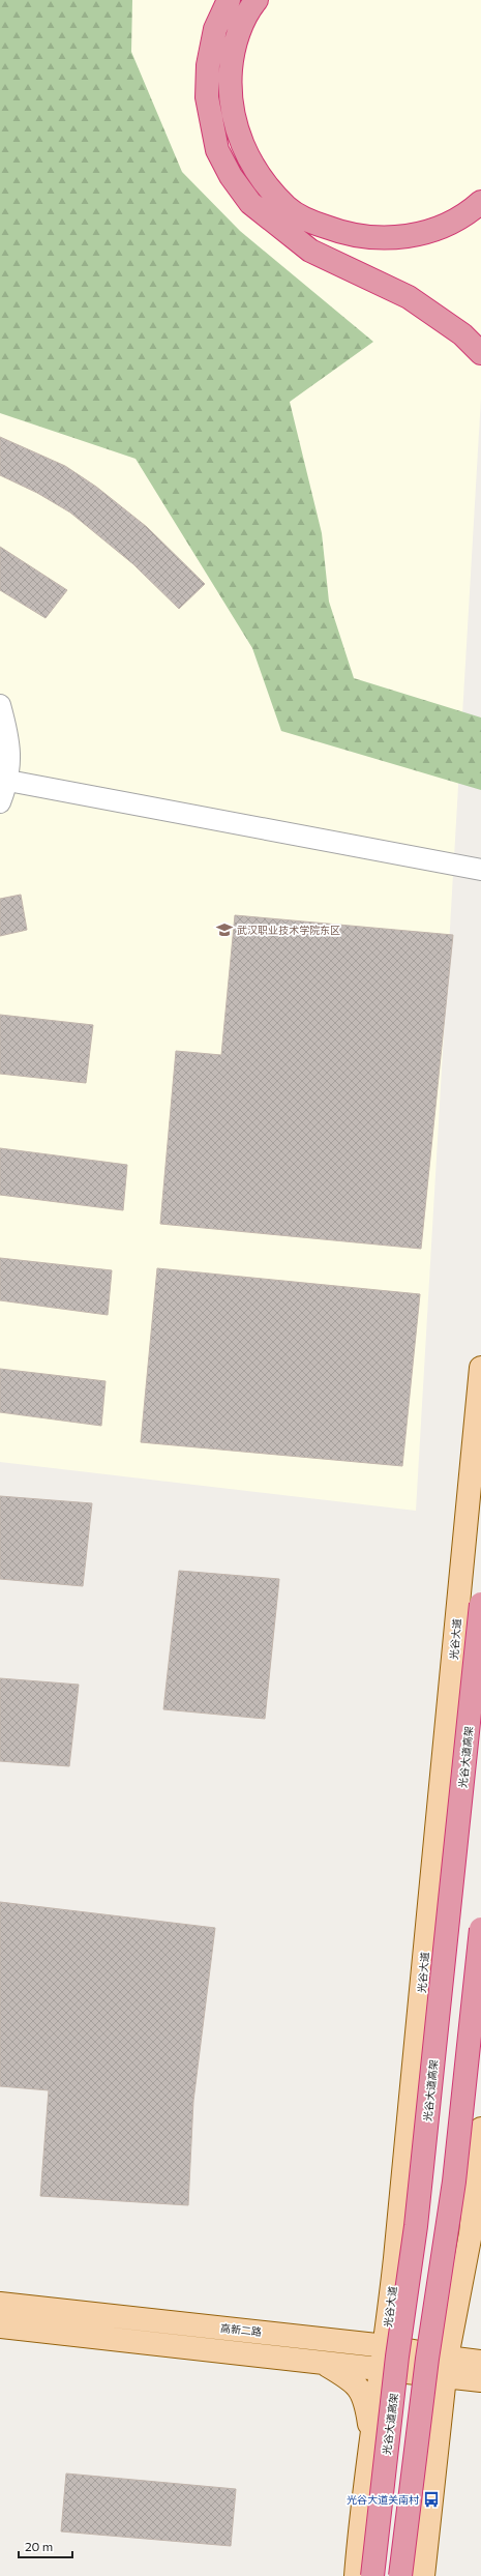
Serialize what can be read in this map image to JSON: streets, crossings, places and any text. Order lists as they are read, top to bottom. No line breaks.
{"streets":{"highway":["光谷大道高架"],"main road":["光谷大道","高新二路"]},"crossings":[["光谷大道","高新二路"]],"places":{"school or university":["武汉职业技术学院东区"],"bus stop":["光谷大道关南村"]},"scale_bar":"20 m"}
